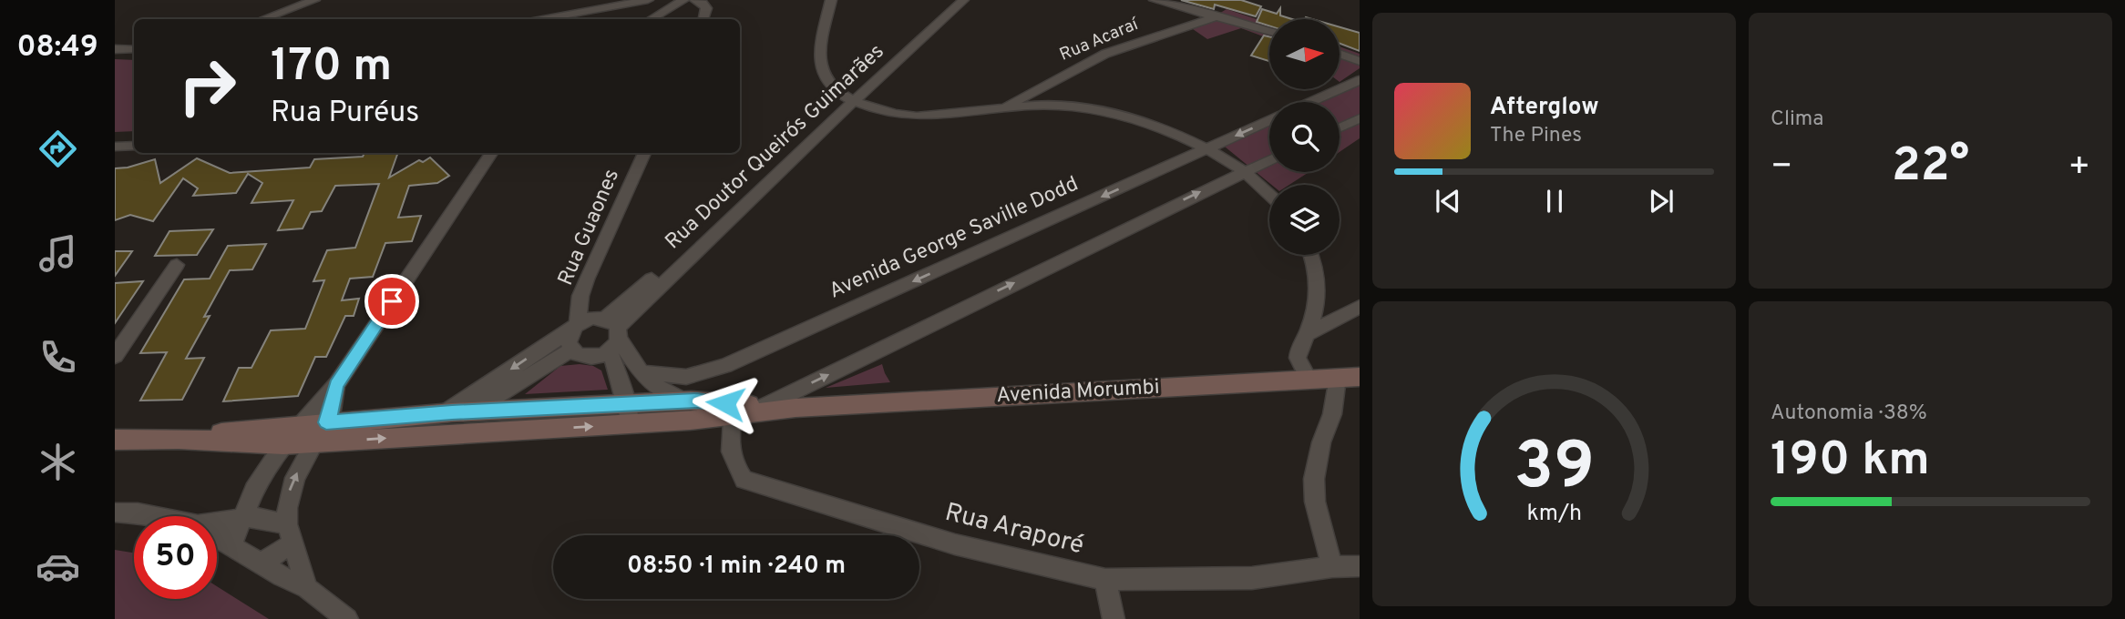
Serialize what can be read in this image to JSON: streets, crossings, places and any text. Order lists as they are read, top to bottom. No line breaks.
{"streets":{"main road":["Avenida Morumbi"],"street":["Rua Acaraí","Rua Doutor Queirós Guimarães","Rua Guaones","Avenida George Saville Dodd","Rua Araporé"]},"crossings":[["Rua Doutor Queirós Guimarães","Rua Guaones"],["Avenida Morumbi","Rua Araporé"]],"north":"right","page":{"tabs":"08:49","tile":["Clima",["Autonomia · 38%","190 km"]],"turn":["170 m","Rua Puréus"],"song":["Afterglow","The Pines"],"heat":["−","22°","+"],"limit":"50","trip":"08:50 · 1 min · 240 m","gauge":["39","km/h"]}}
